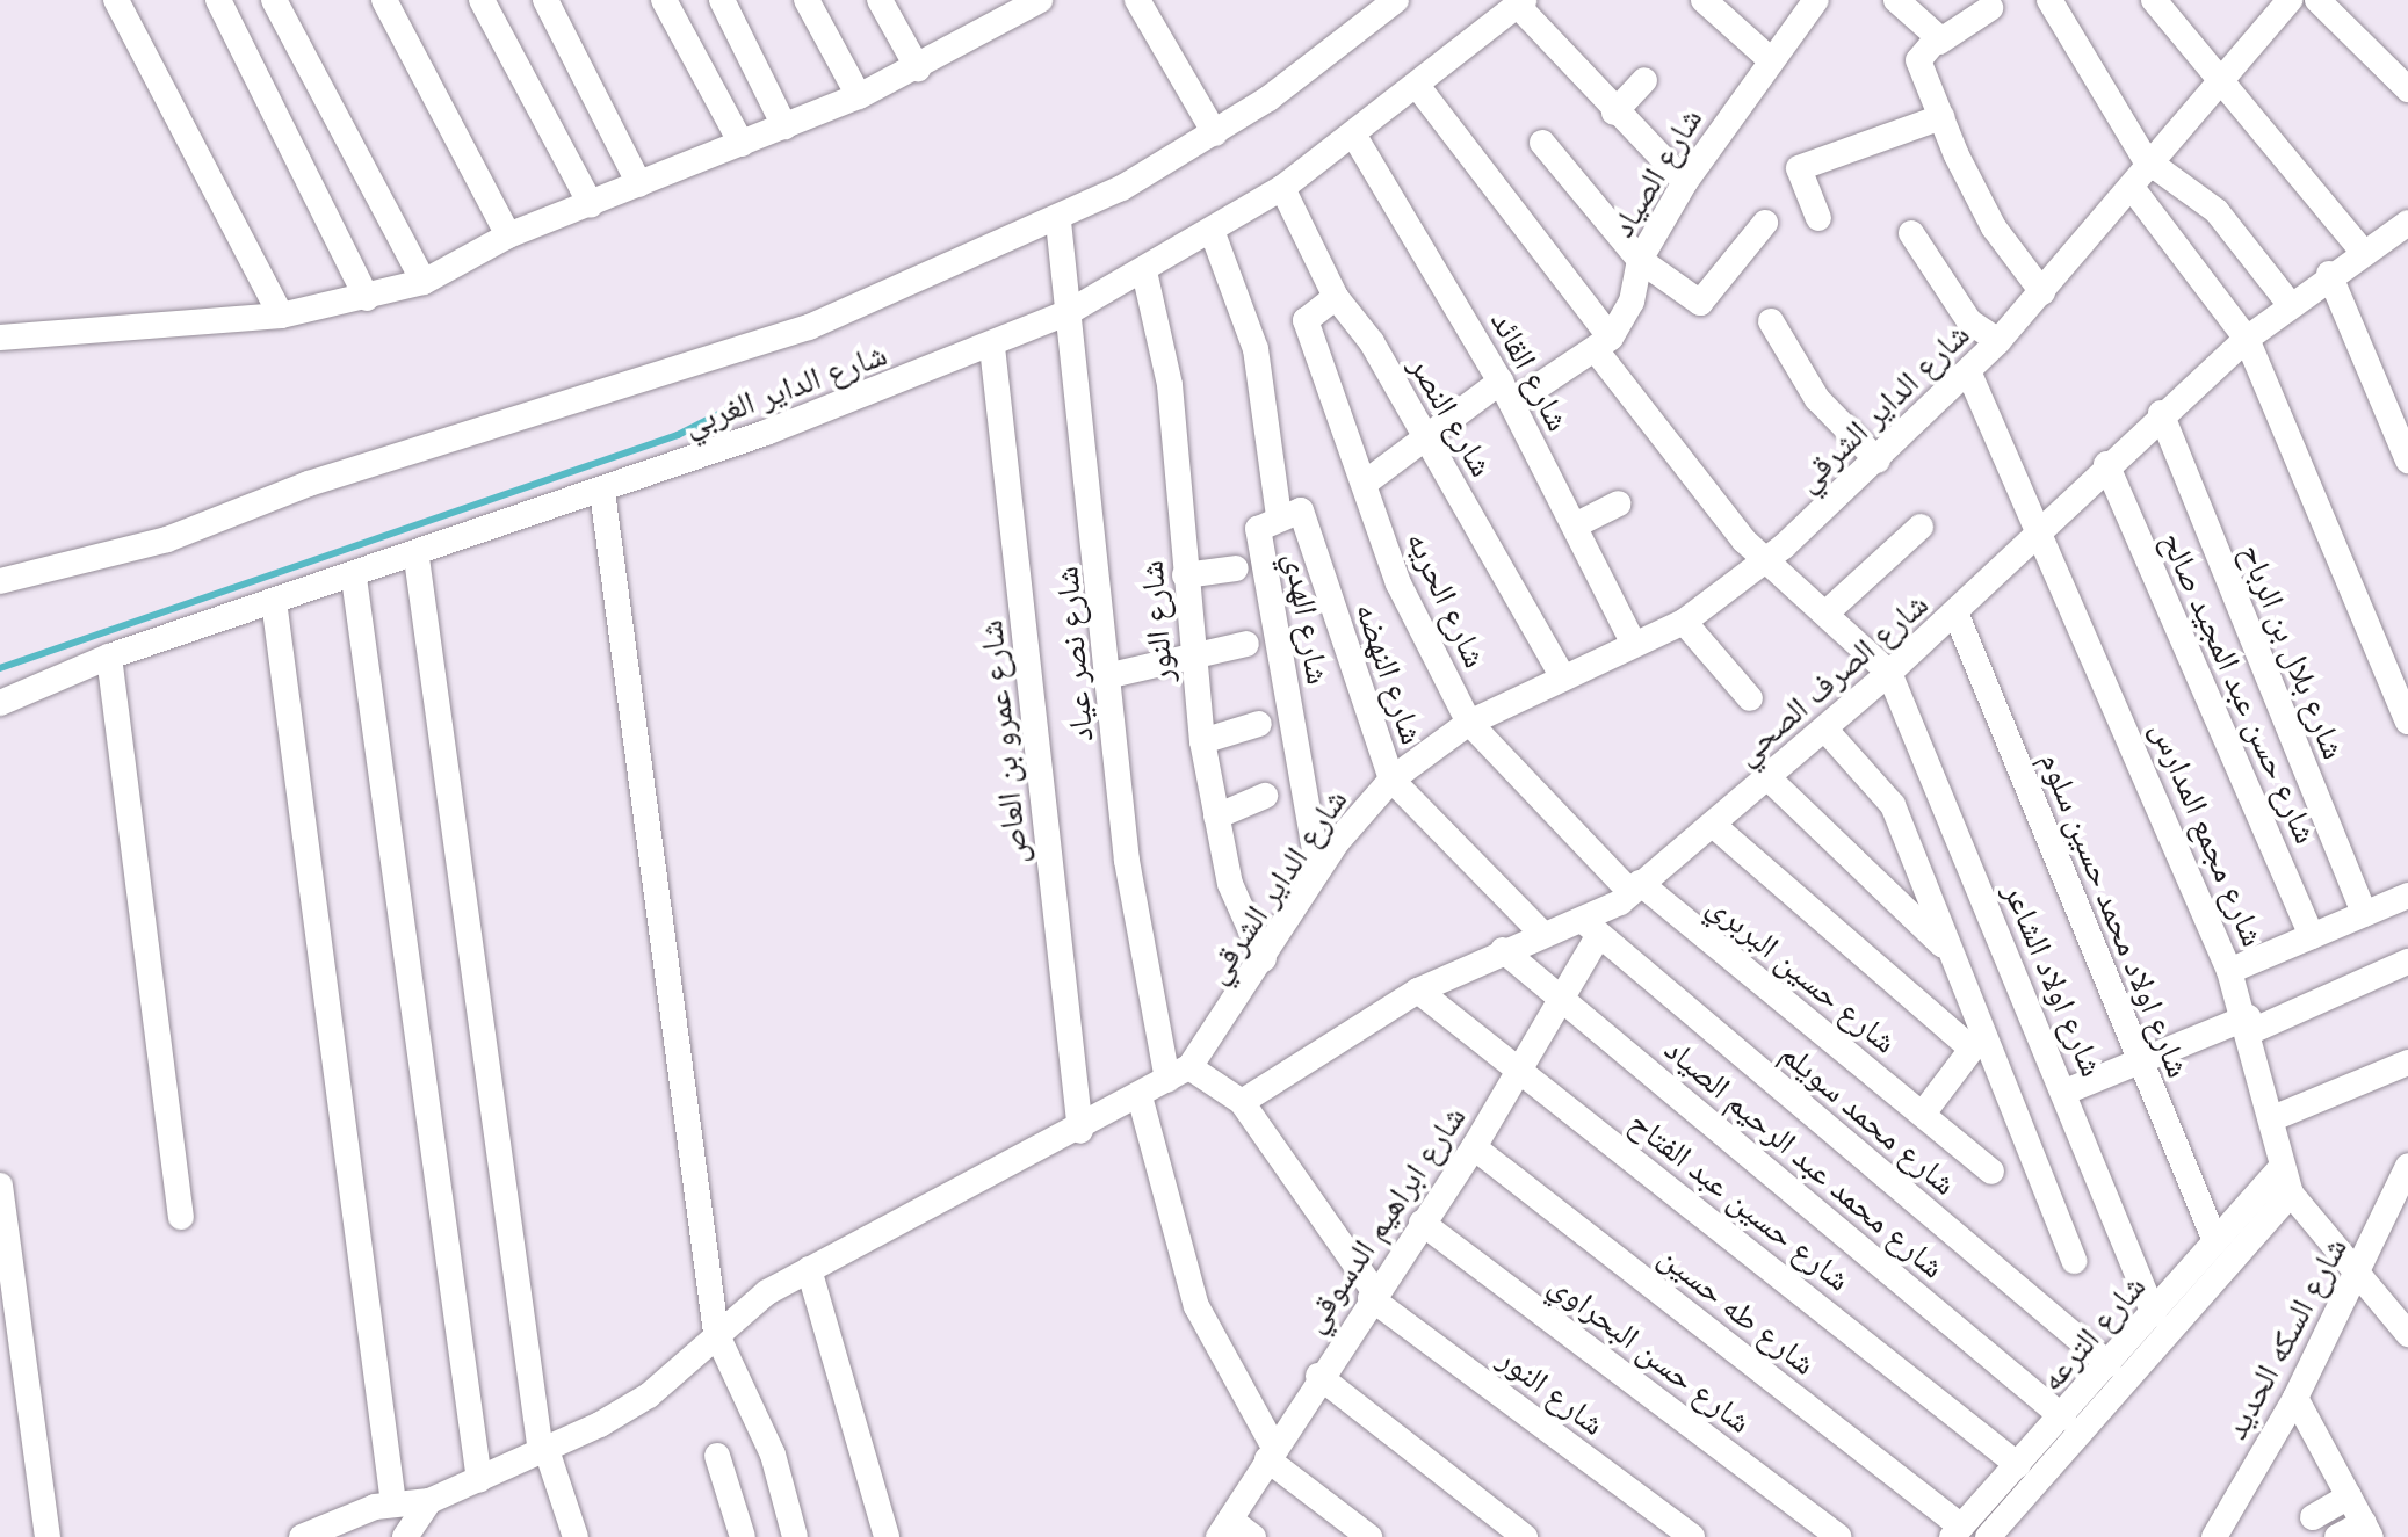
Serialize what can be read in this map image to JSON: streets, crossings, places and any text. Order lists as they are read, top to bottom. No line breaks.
{"streets":{"street":["شارع الصياد","شارع القائد","شارع الداير الغربي","شارع الداير الشرقي","شارع النصر","شارع الحريه","شارع الهدي","شارع النور","شارع بلال بن الرباح","شارع نصر عياد","شارع النهضه","شارع الصرف الصحي","شارع حسن عبد المجيد صالح","شارع عمرو بن العاص","شارع مجمع المدارس","شارع اولاد محمد حسين سلوم","شارع حسين البربري","شارع اولاد الشاعر","شارع محمد سويلم","شارع محمد عبد الرحيم الصياد","شارع حسين عبد الفتاح","شارع ابراهيم الدسوقي","شارع طه حسين","شارع الترعه","شارع السكه الحديد","شارع حسن البحراوي"]},"crossings":[["شارع القائد","شارع الداير الغربي"],["شارع القائد","شارع الداير الشرقي"],["شارع الداير الغربي","شارع النصر"],["شارع الداير الغربي","شارع الهدي"],["شارع الداير الغربي","شارع النور"],["شارع الداير الغربي","شارع نصر عياد"],["شارع الداير الغربي","شارع عمرو بن العاص"],["شارع الداير الشرقي","شارع النصر"],["شارع الداير الشرقي","شارع الحريه"],["شارع الداير الشرقي","شارع الهدي"],["شارع الداير الشرقي","شارع النور"],["شارع الداير الشرقي","شارع نصر عياد"],["شارع الداير الشرقي","شارع النهضه"],["شارع الداير الشرقي","شارع عمرو بن العاص"],["شارع الداير الشرقي","شارع مجمع المدارس"],["شارع النصر","شارع الحريه"],["شارع الحريه","شارع الصرف الصحي"],["شارع الحريه","شارع حسين البربري"],["شارع الهدي","شارع النهضه"],["شارع النور","شارع الصرف الصحي"],["شارع النور","شارع ابراهيم الدسوقي"],["شارع بلال بن الرباح","شارع الصرف الصحي"],["شارع النهضه","شارع الصرف الصحي"],["شارع الصرف الصحي","شارع حسن عبد المجيد صالح"],["شارع الصرف الصحي","شارع مجمع المدارس"],["شارع الصرف الصحي","شارع اولاد محمد حسين سلوم"],["شارع الصرف الصحي","شارع حسين البربري"],["شارع الصرف الصحي","شارع اولاد الشاعر"],["شارع الصرف الصحي","شارع محمد سويلم"],["شارع الصرف الصحي","شارع محمد عبد الرحيم الصياد"],["شارع الصرف الصحي","شارع حسين عبد الفتاح"],["شارع الصرف الصحي","شارع ابراهيم الدسوقي"],["شارع مجمع المدارس","شارع الترعه"],["شارع اولاد محمد حسين سلوم","شارع الترعه"],["شارع اولاد الشاعر","شارع الترعه"],["شارع محمد سويلم","شارع ابراهيم الدسوقي"],["شارع محمد سويلم","شارع الترعه"],["شارع محمد عبد الرحيم الصياد","شارع ابراهيم الدسوقي"],["شارع محمد عبد الرحيم الصياد","شارع الترعه"],["شارع حسين عبد الفتاح","شارع ابراهيم الدسوقي"],["شارع حسين عبد الفتاح","شارع الترعه"],["شارع ابراهيم الدسوقي","شارع طه حسين"],["شارع ابراهيم الدسوقي","شارع حسن البحراوي"],["شارع طه حسين","شارع الترعه"]]}
